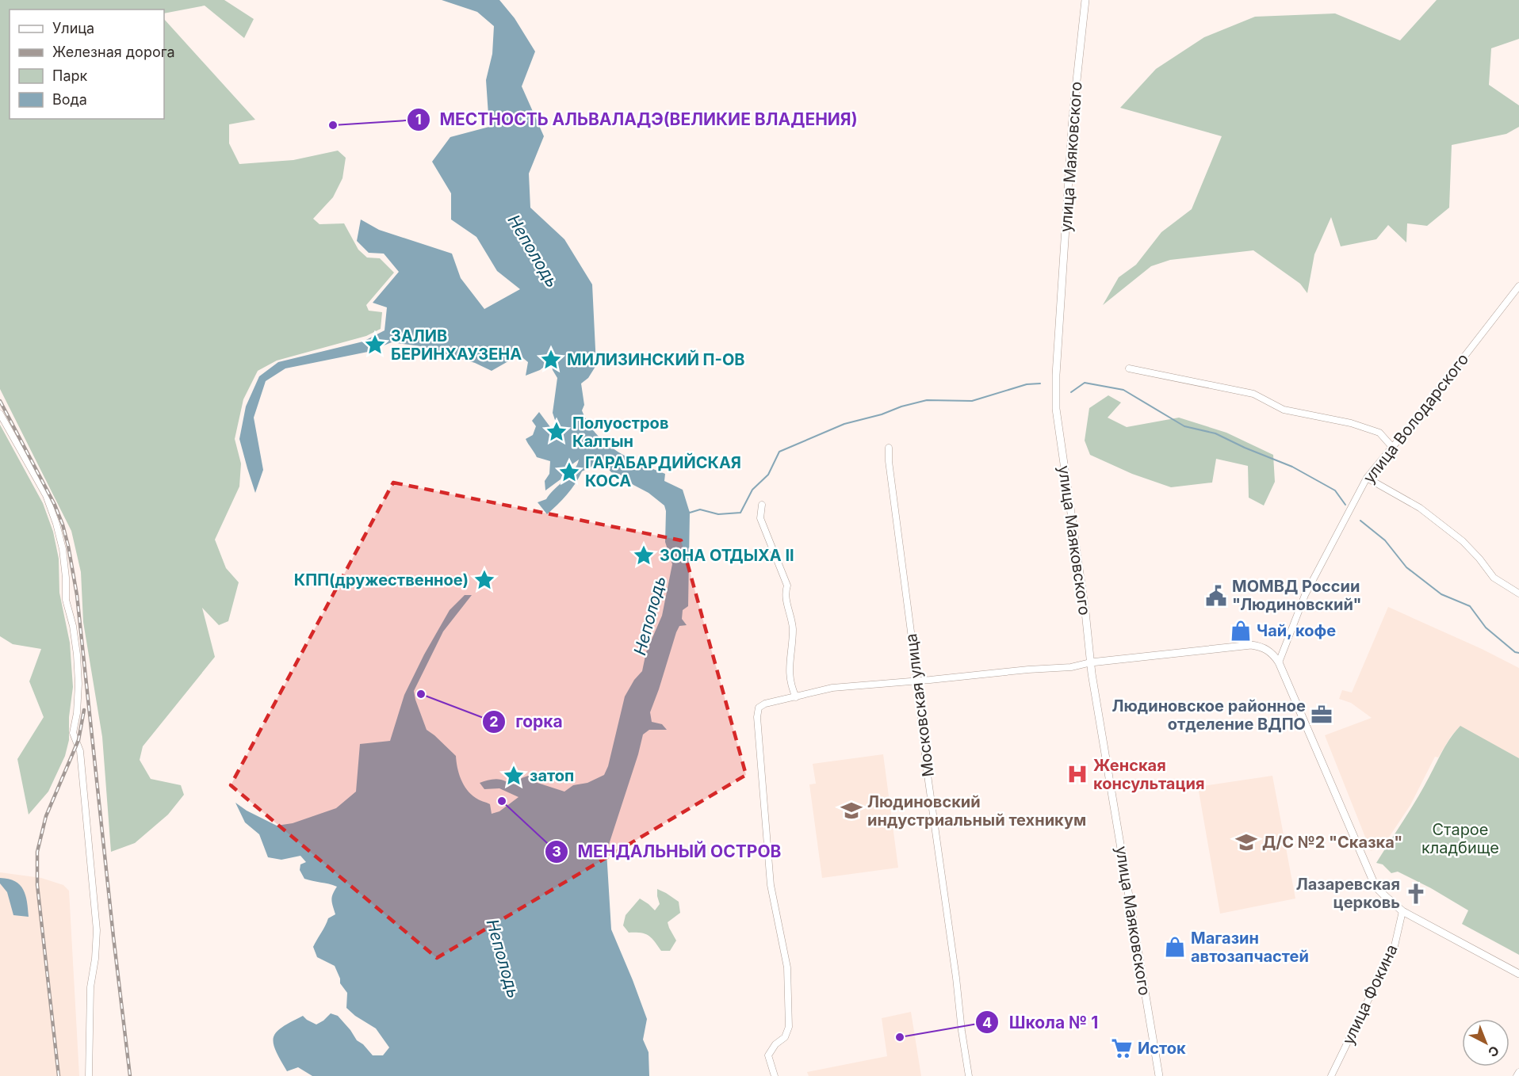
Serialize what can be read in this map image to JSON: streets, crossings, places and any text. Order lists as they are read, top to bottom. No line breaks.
{"streets":{"street":["улица Маяковского","улица Володарского","Московская улица","улица Фокина"]},"water":["Неполодь"],"parks":["Старое кладбище"],"places":{"other":["МЕСТНОСТЬ АЛЬВАЛАДЭ(ВЕЛИКИЕ ВЛАДЕНИЯ)","горка","МЕНДАЛЬНЫЙ ОСТРОВ","Школа № 1"],"place":["ЗАЛИВ БЕРИНХАУЗЕНА","МИЛИЗИНСКИЙ П-ОВ","Полуостров Калтын","ГАРАБАРДИЙСКАЯ КОСА","ЗОНА ОТДЫХА II","КПП(дружественное)","затоп"],"public building":["МОМВД России \"Людиновский\""],"shop":["Чай, кофе","Магазин автозапчастей"],"office":["Людиновское районное отделение ВДПО"],"hospital":["Женская консультация"],"school or university":["Людиновский индустриальный техникум","Д/С №2 \"Сказка\""],"church":["Лазаревская церковь"],"supermarket":["Исток"]},"legend":["Улица","Железная дорога","Парк","Вода"],"north":"bottom right"}
